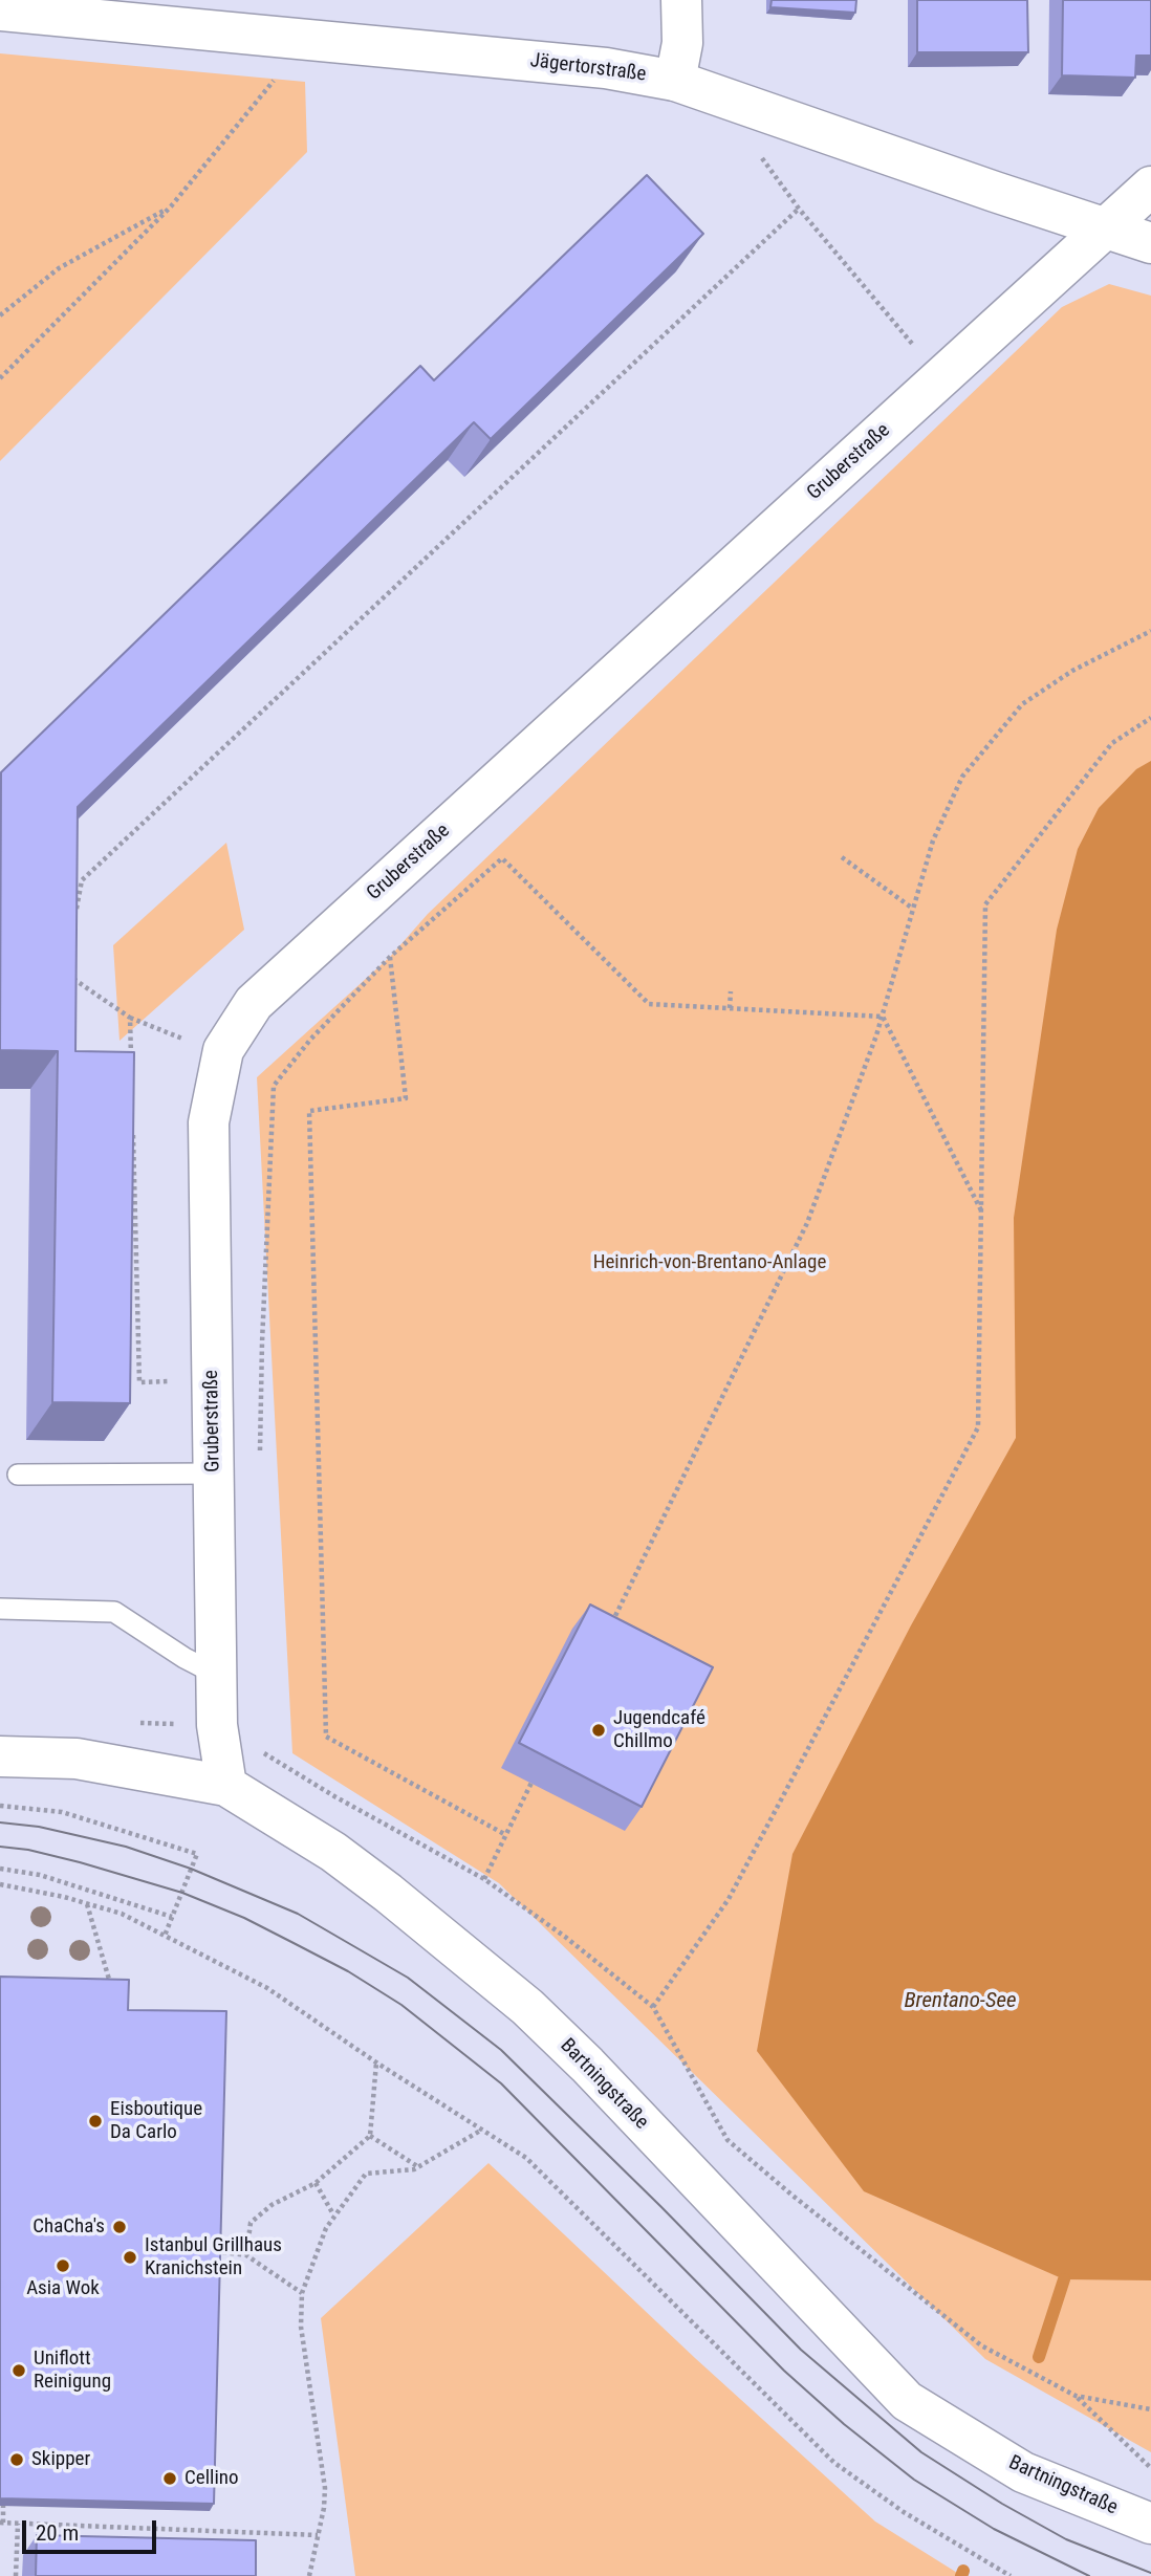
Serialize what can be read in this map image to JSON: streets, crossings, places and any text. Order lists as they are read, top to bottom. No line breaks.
{"streets":{"street":["Jägertorstraße","Gruberstraße","Bartningstraße"]},"crossings":[["Jägertorstraße","Gruberstraße"],["Gruberstraße","Bartningstraße"]],"water":["Brentano-See"],"parks":["Heinrich-von-Brentano-Anlage"],"places":["Jugendcafé Chillmo","Eisboutique Da Carlo","ChaCha's","Istanbul Grillhaus Kranichstein","Asia Wok","Uniflott Reinigung","Skipper","Cellino"],"scale_bar":"20 m"}
